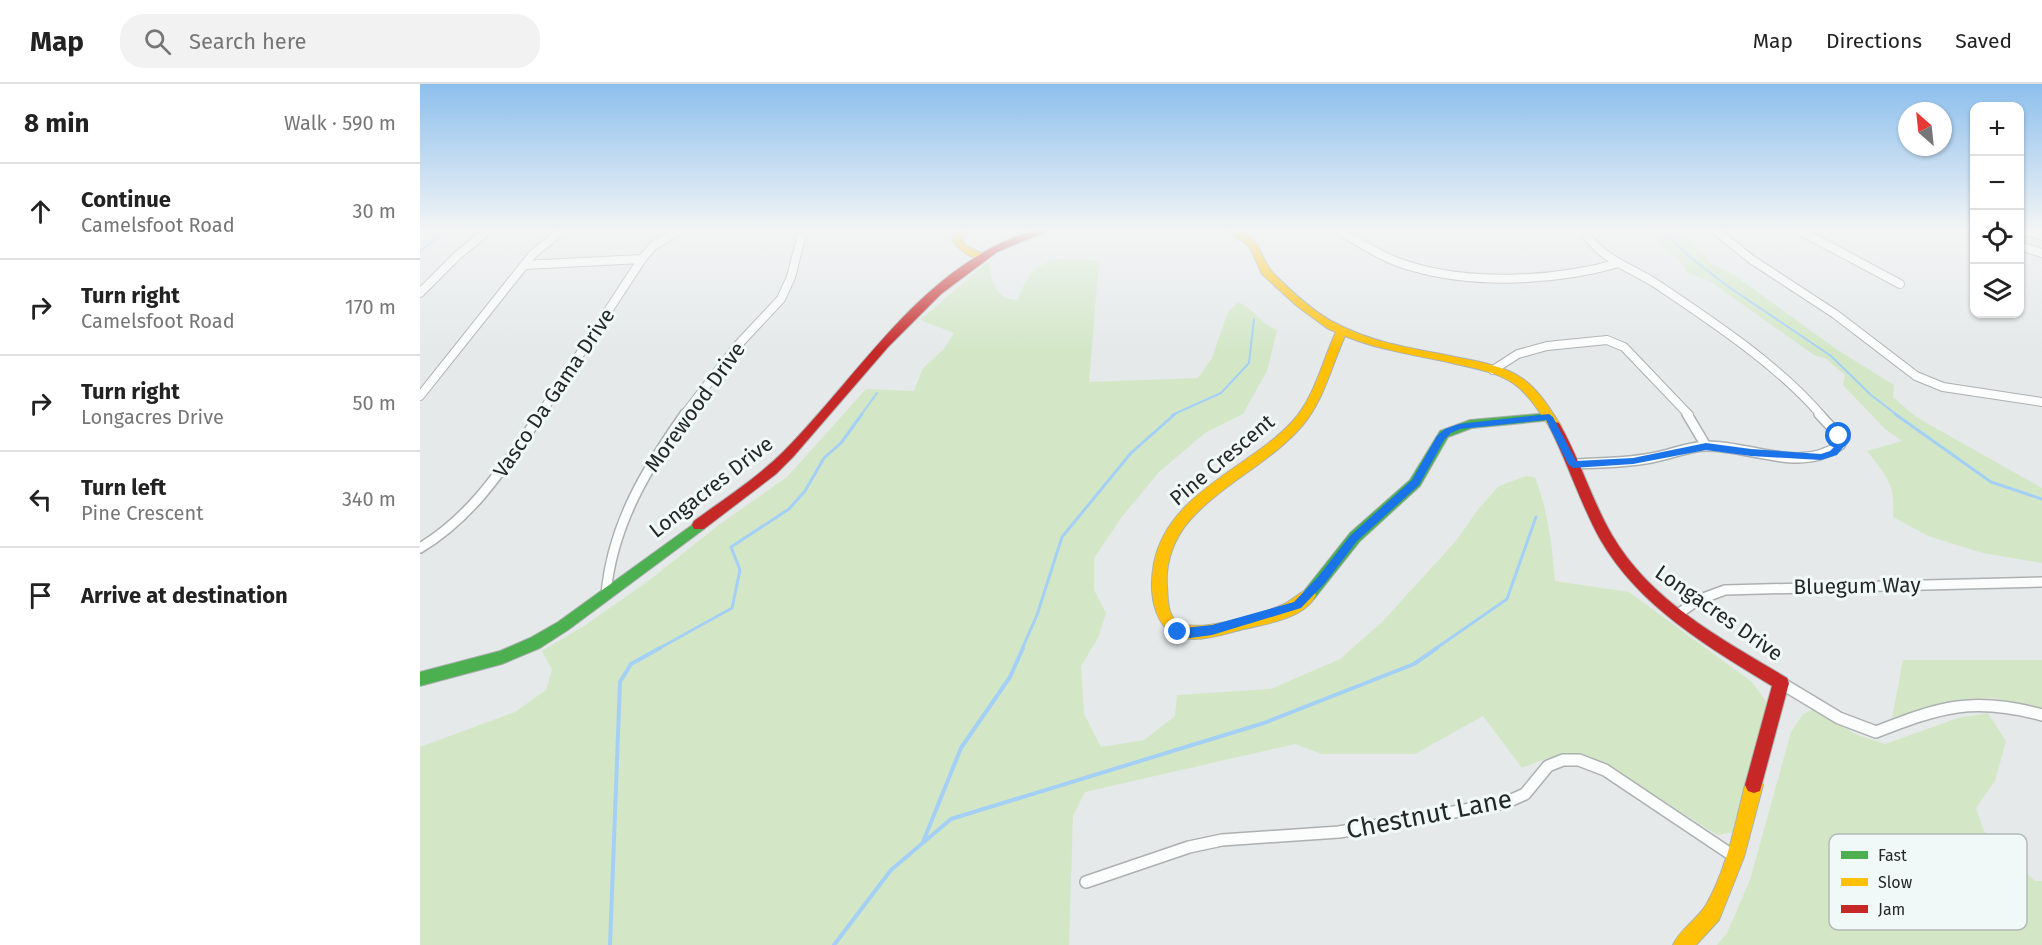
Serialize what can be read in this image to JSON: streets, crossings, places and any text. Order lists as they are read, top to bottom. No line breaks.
{"streets":{"street":["Vasco Da Gama Drive","Morewood Drive","Pine Crescent","Longacres Drive","Bluegum Way","Chestnut Lane"]},"crossings":[["Morewood Drive","Longacres Drive"],["Pine Crescent","Longacres Drive"],["Longacres Drive","Bluegum Way"]],"legend":["Fast","Slow","Jam"],"north":"top left","page":{"header":"Map","search":"Search here","nav":["Map","Directions","Saved"],"heading":["8 min","Walk · 590 m"],"map_buttons":["+","−"],"list":[["Continue","Camelsfoot Road","30 m"],["Turn right","Camelsfoot Road","170 m"],["Turn right","Longacres Drive","50 m"],["Turn left","Pine Crescent","340 m"],"Arrive at destination"]}}
